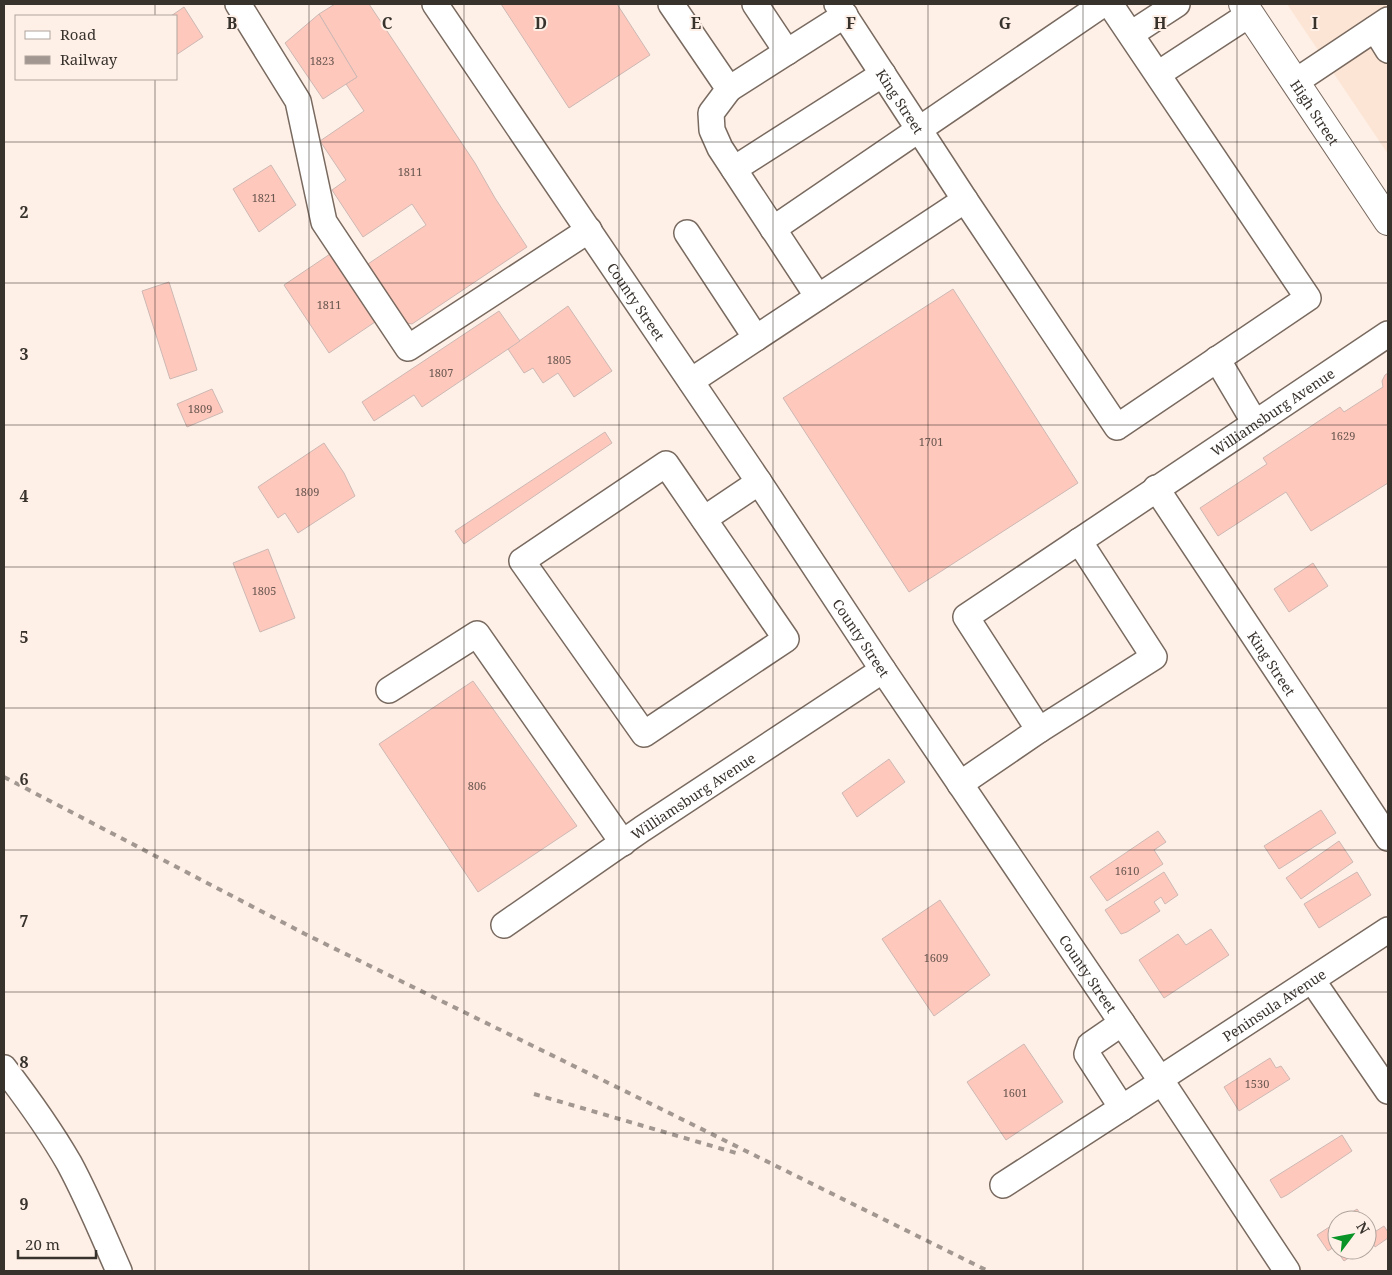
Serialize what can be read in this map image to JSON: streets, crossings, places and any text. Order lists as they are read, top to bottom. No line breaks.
{"streets":{"main road":["High Street"],"street":["King Street","County Street","Williamsburg Avenue","Peninsula Avenue"]},"crossings":[["King Street","Williamsburg Avenue"],["County Street","Williamsburg Avenue"],["County Street","Peninsula Avenue"]],"house_numbers":["1823","1811","1821","1811","1805","1807","1809","1629","1701","1809","1805","806","1610","1609","1530","1601"],"legend":["Road","Railway"],"scale_bar":"20 m","north":"top right","grid":{"columns":["B","C","D","E","F","G","H","I"],"rows":["2","3","4","5","6","7","8","9"]}}
